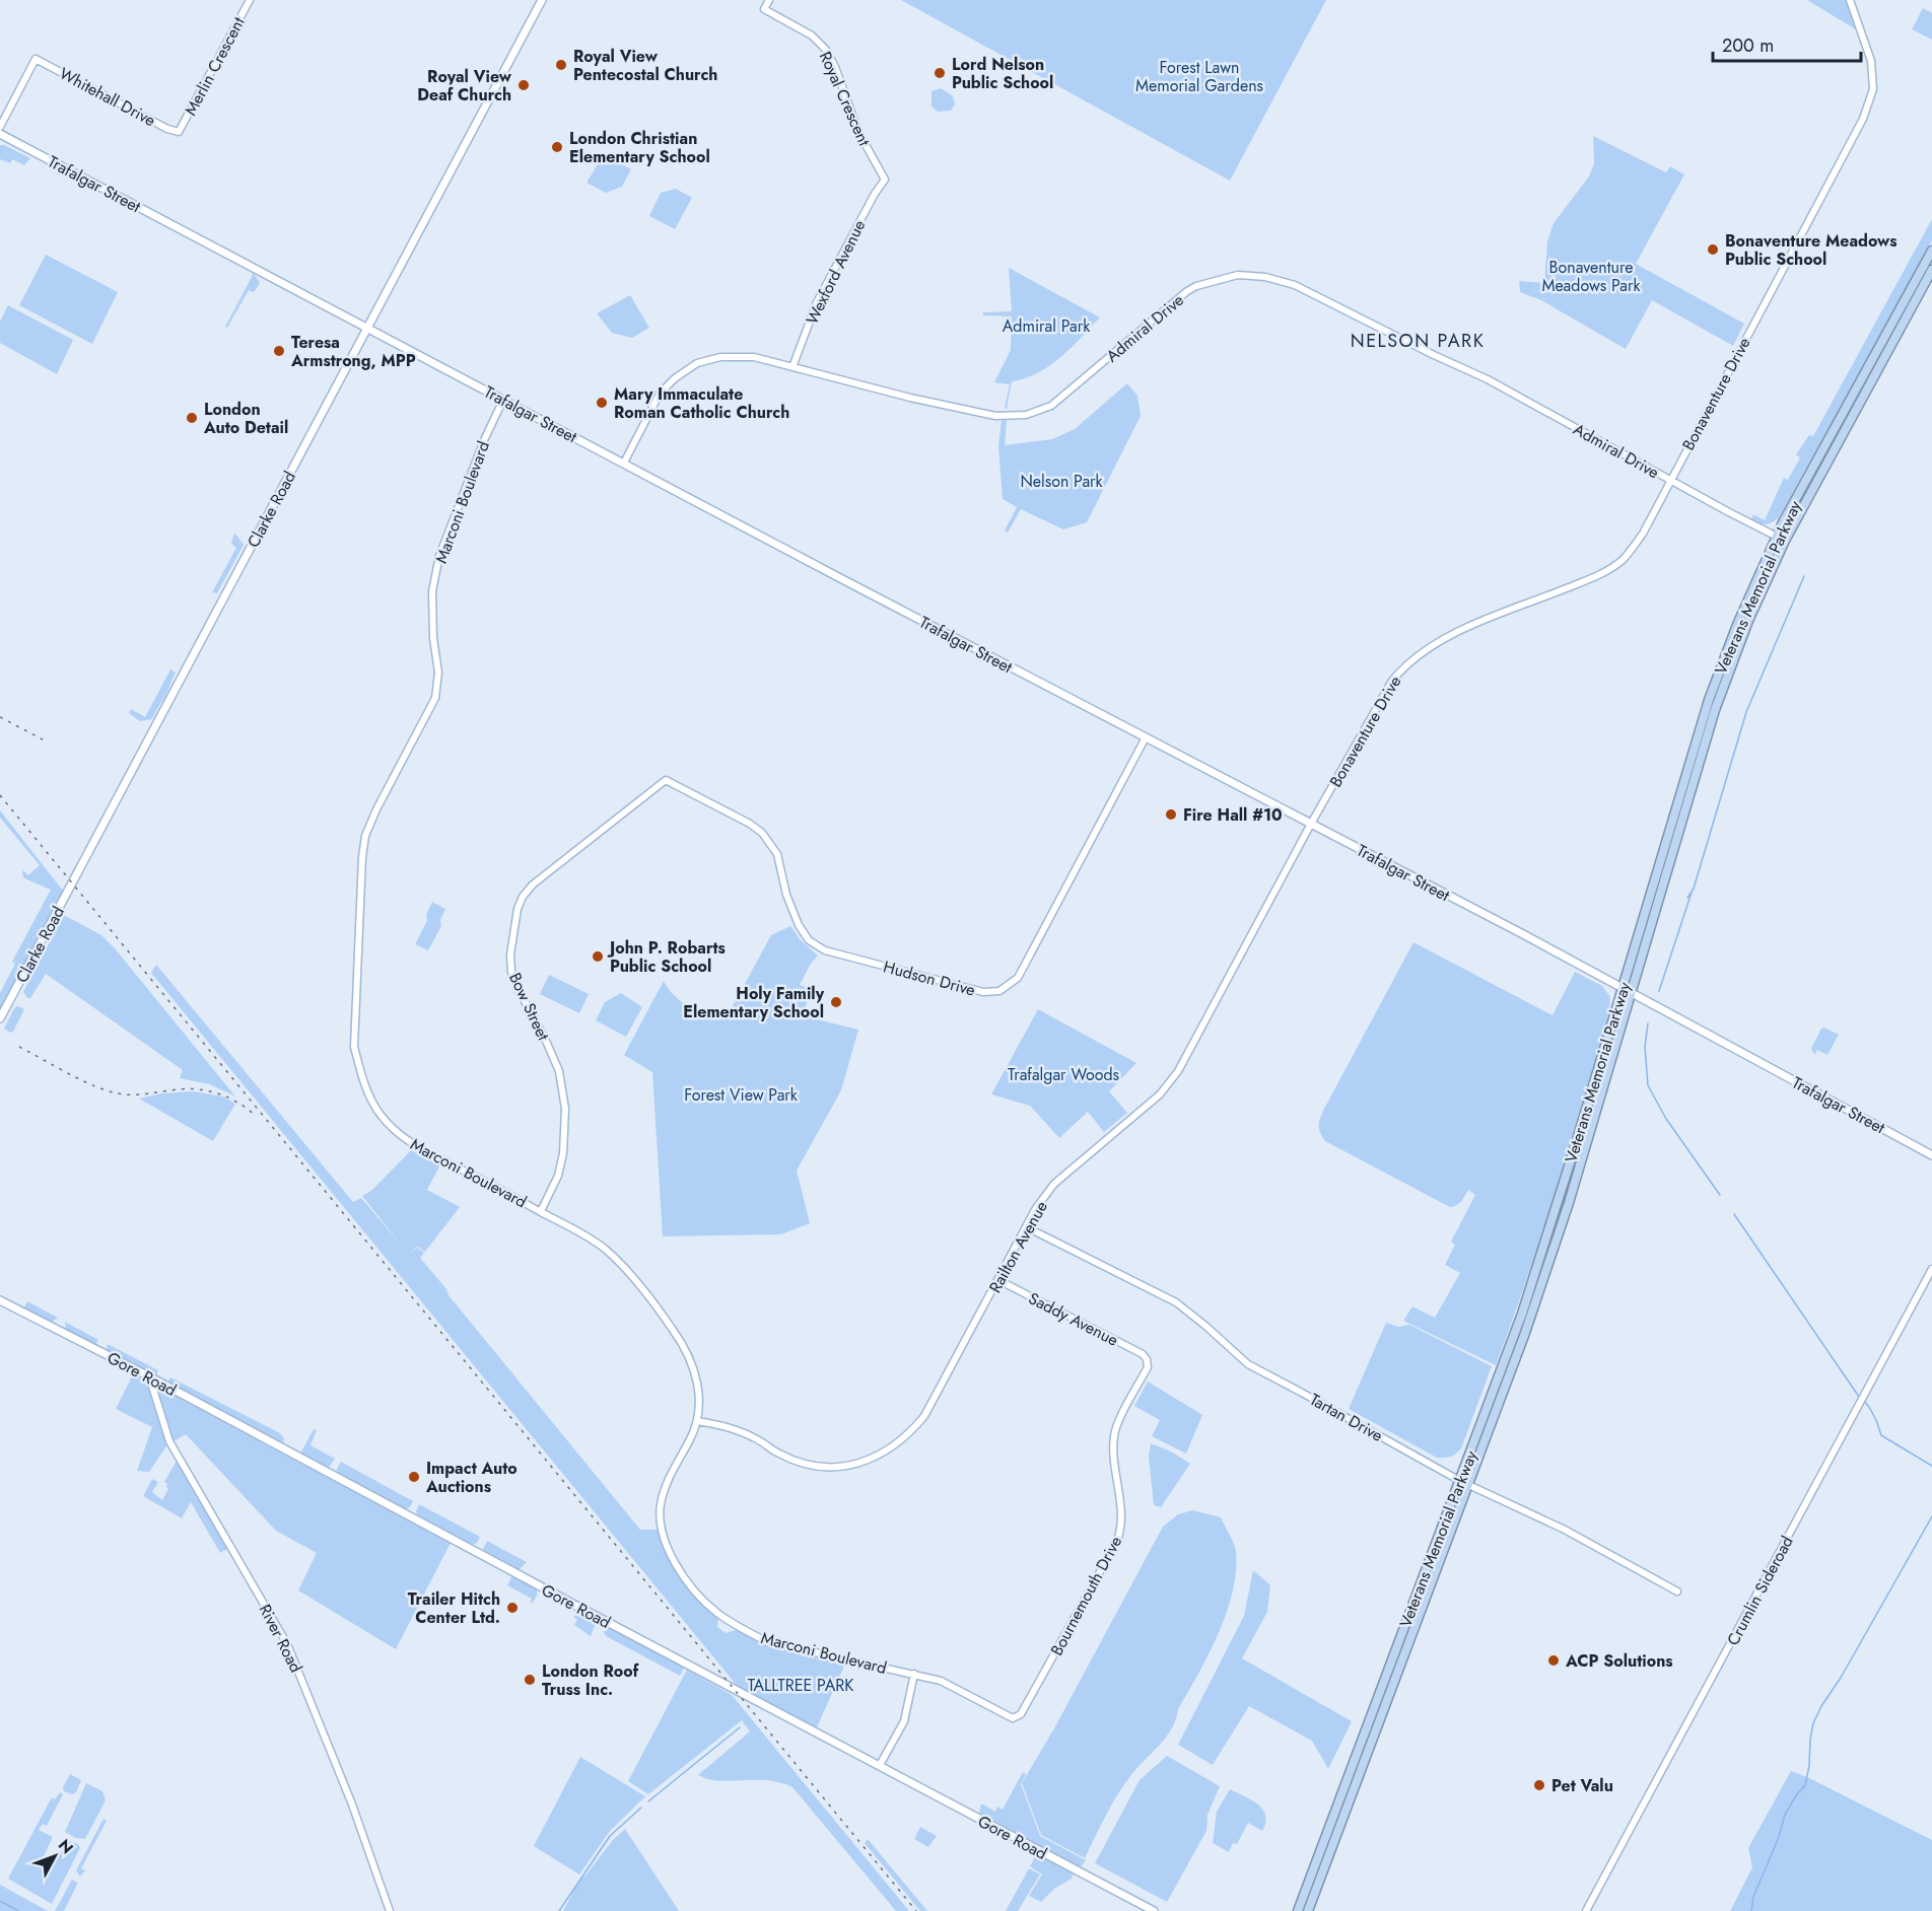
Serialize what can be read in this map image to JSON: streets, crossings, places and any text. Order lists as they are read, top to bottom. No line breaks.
{"streets":{"highway":["Veterans Memorial Parkway"],"main road":["Trafalgar Street","Clarke Road","Gore Road"],"street":["Merlin Crescent","Whitehall Drive","Royal Crescent","Wexford Avenue","Admiral Drive","Bonaventure Drive","Marconi Boulevard","Hudson Drive","Bow Street","Railton Avenue","Saddy Avenue","Tartan Drive","Crumlin Sideroad","Bournemouth Drive","River Road"]},"crossings":[["Merlin Crescent","Whitehall Drive"],["Royal Crescent","Wexford Avenue"],["Trafalgar Street","Admiral Drive"],["Trafalgar Street","Bonaventure Drive"],["Trafalgar Street","Marconi Boulevard"],["Trafalgar Street","Clarke Road"],["Trafalgar Street","Veterans Memorial Parkway"],["Trafalgar Street","Hudson Drive"],["Trafalgar Street","Railton Avenue"],["Wexford Avenue","Admiral Drive"],["Admiral Drive","Bonaventure Drive"],["Admiral Drive","Veterans Memorial Parkway"],["Bonaventure Drive","Railton Avenue"],["Marconi Boulevard","Bow Street"],["Marconi Boulevard","Railton Avenue"],["Marconi Boulevard","Bournemouth Drive"],["Veterans Memorial Parkway","Tartan Drive"],["Hudson Drive","Bow Street"],["Railton Avenue","Saddy Avenue"],["Railton Avenue","Tartan Drive"],["Saddy Avenue","Bournemouth Drive"],["Gore Road","River Road"]],"districts":["NELSON PARK"],"parks":["Forest Lawn Memorial Gardens","Bonaventure Meadows Park","Admiral Park","Nelson Park","Trafalgar Woods","Forest View Park","TALLTREE PARK"],"places":["Royal View Pentecostal Church","Lord Nelson Public School","Royal View Deaf Church","London Christian Elementary School","Bonaventure Meadows Public School","Teresa Armstrong, MPP","Mary Immaculate Roman Catholic Church","London Auto Detail","Fire Hall #10","John P. Robarts Public School","Holy Family Elementary School","Impact Auto Auctions","Trailer Hitch Center Ltd.","ACP Solutions","London Roof Truss Inc.","Pet Valu"],"scale_bar":"200 m","north":"top right"}
